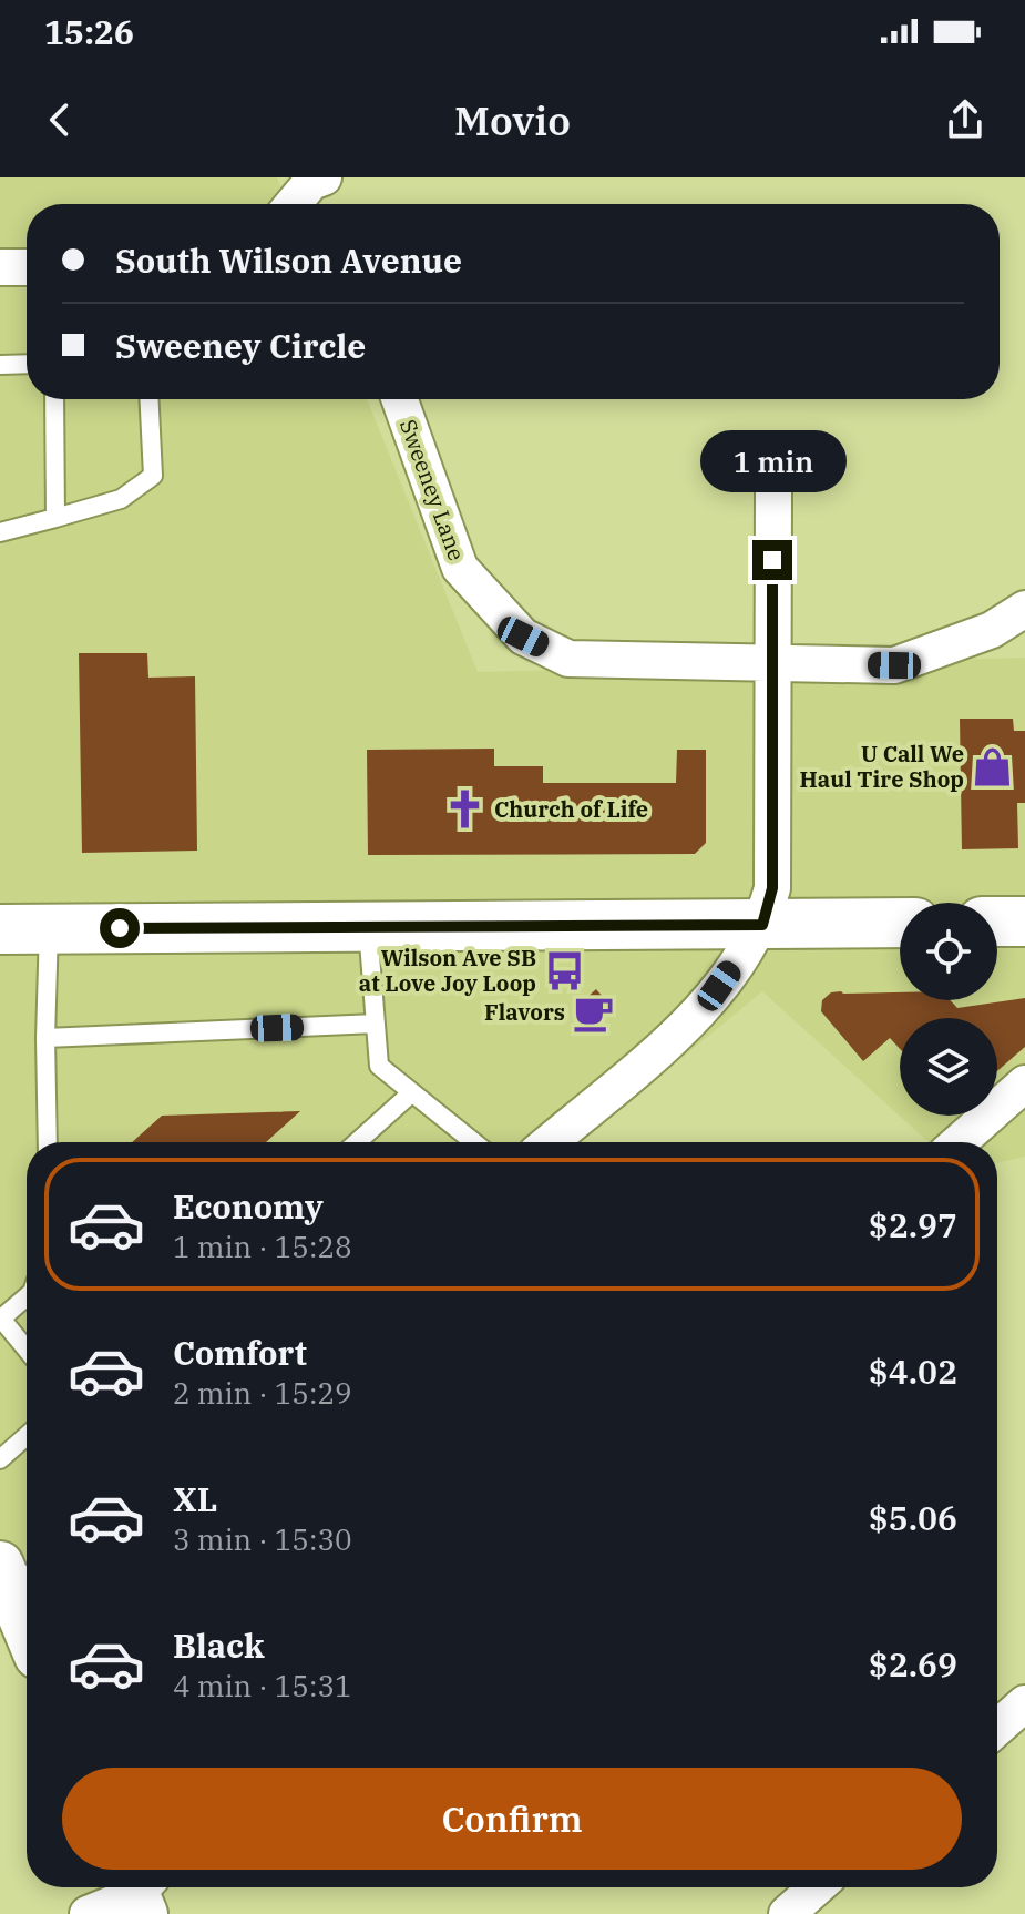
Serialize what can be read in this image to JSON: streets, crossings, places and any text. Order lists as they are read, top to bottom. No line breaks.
{"streets":{"street":["Sweeney Lane"]},"places":{"shop":["U Call We Haul Tire Shop"],"church":["Church of Life"],"bus stop":["Wilson Ave SB at Love Joy Loop"],"cafe":["Flavors"]},"page":{"status":"15:26","header":"Movio","banner":["South Wilson Avenue","Sweeney Circle"],"bubble":"1 min","list":[{"name":"Economy","note":"1 min · 15:28","value":"$2.97"},{"name":"Comfort","note":"2 min · 15:29","value":"$4.02"},{"name":"XL","note":"3 min · 15:30","value":"$5.06"},{"name":"Black","note":"4 min · 15:31","value":"$2.69"}],"buttons":"Confirm"}}
